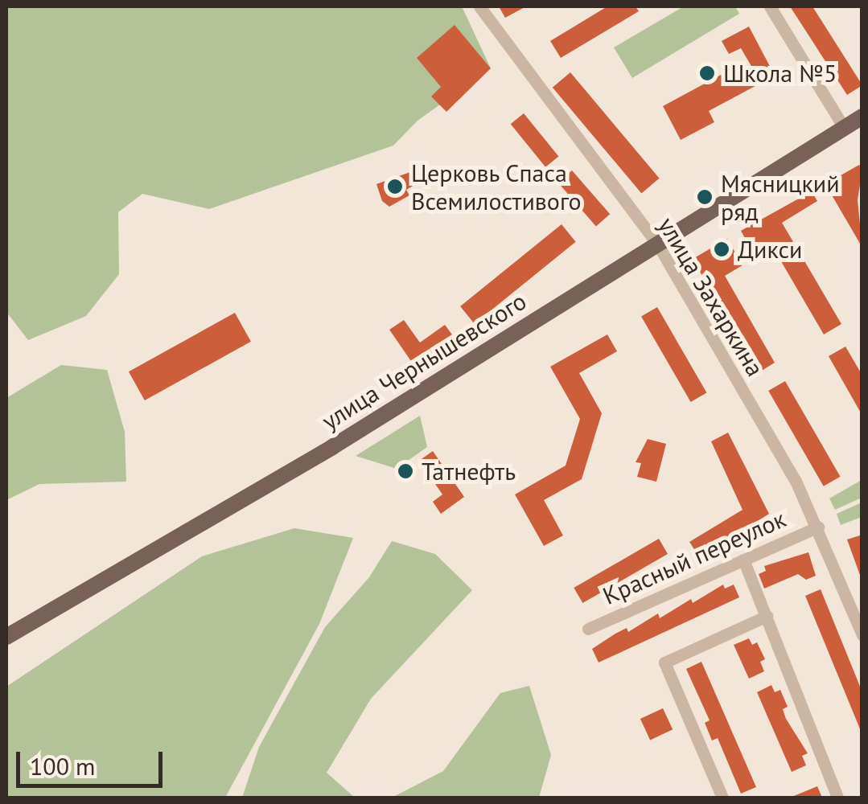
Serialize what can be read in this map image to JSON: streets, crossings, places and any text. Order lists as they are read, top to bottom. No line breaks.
{"streets":{"main road":["улица Чернышевского"],"street":["улица Захаркина","Красный переулок"]},"crossings":[["улица Захаркина","улица Чернышевского"],["улица Захаркина","Красный переулок"]],"places":["Школа №5","Церковь Спаса Всемилостивого","Мясницкий ряд","Дикси","Татнефть"],"scale_bar":"100 m"}
